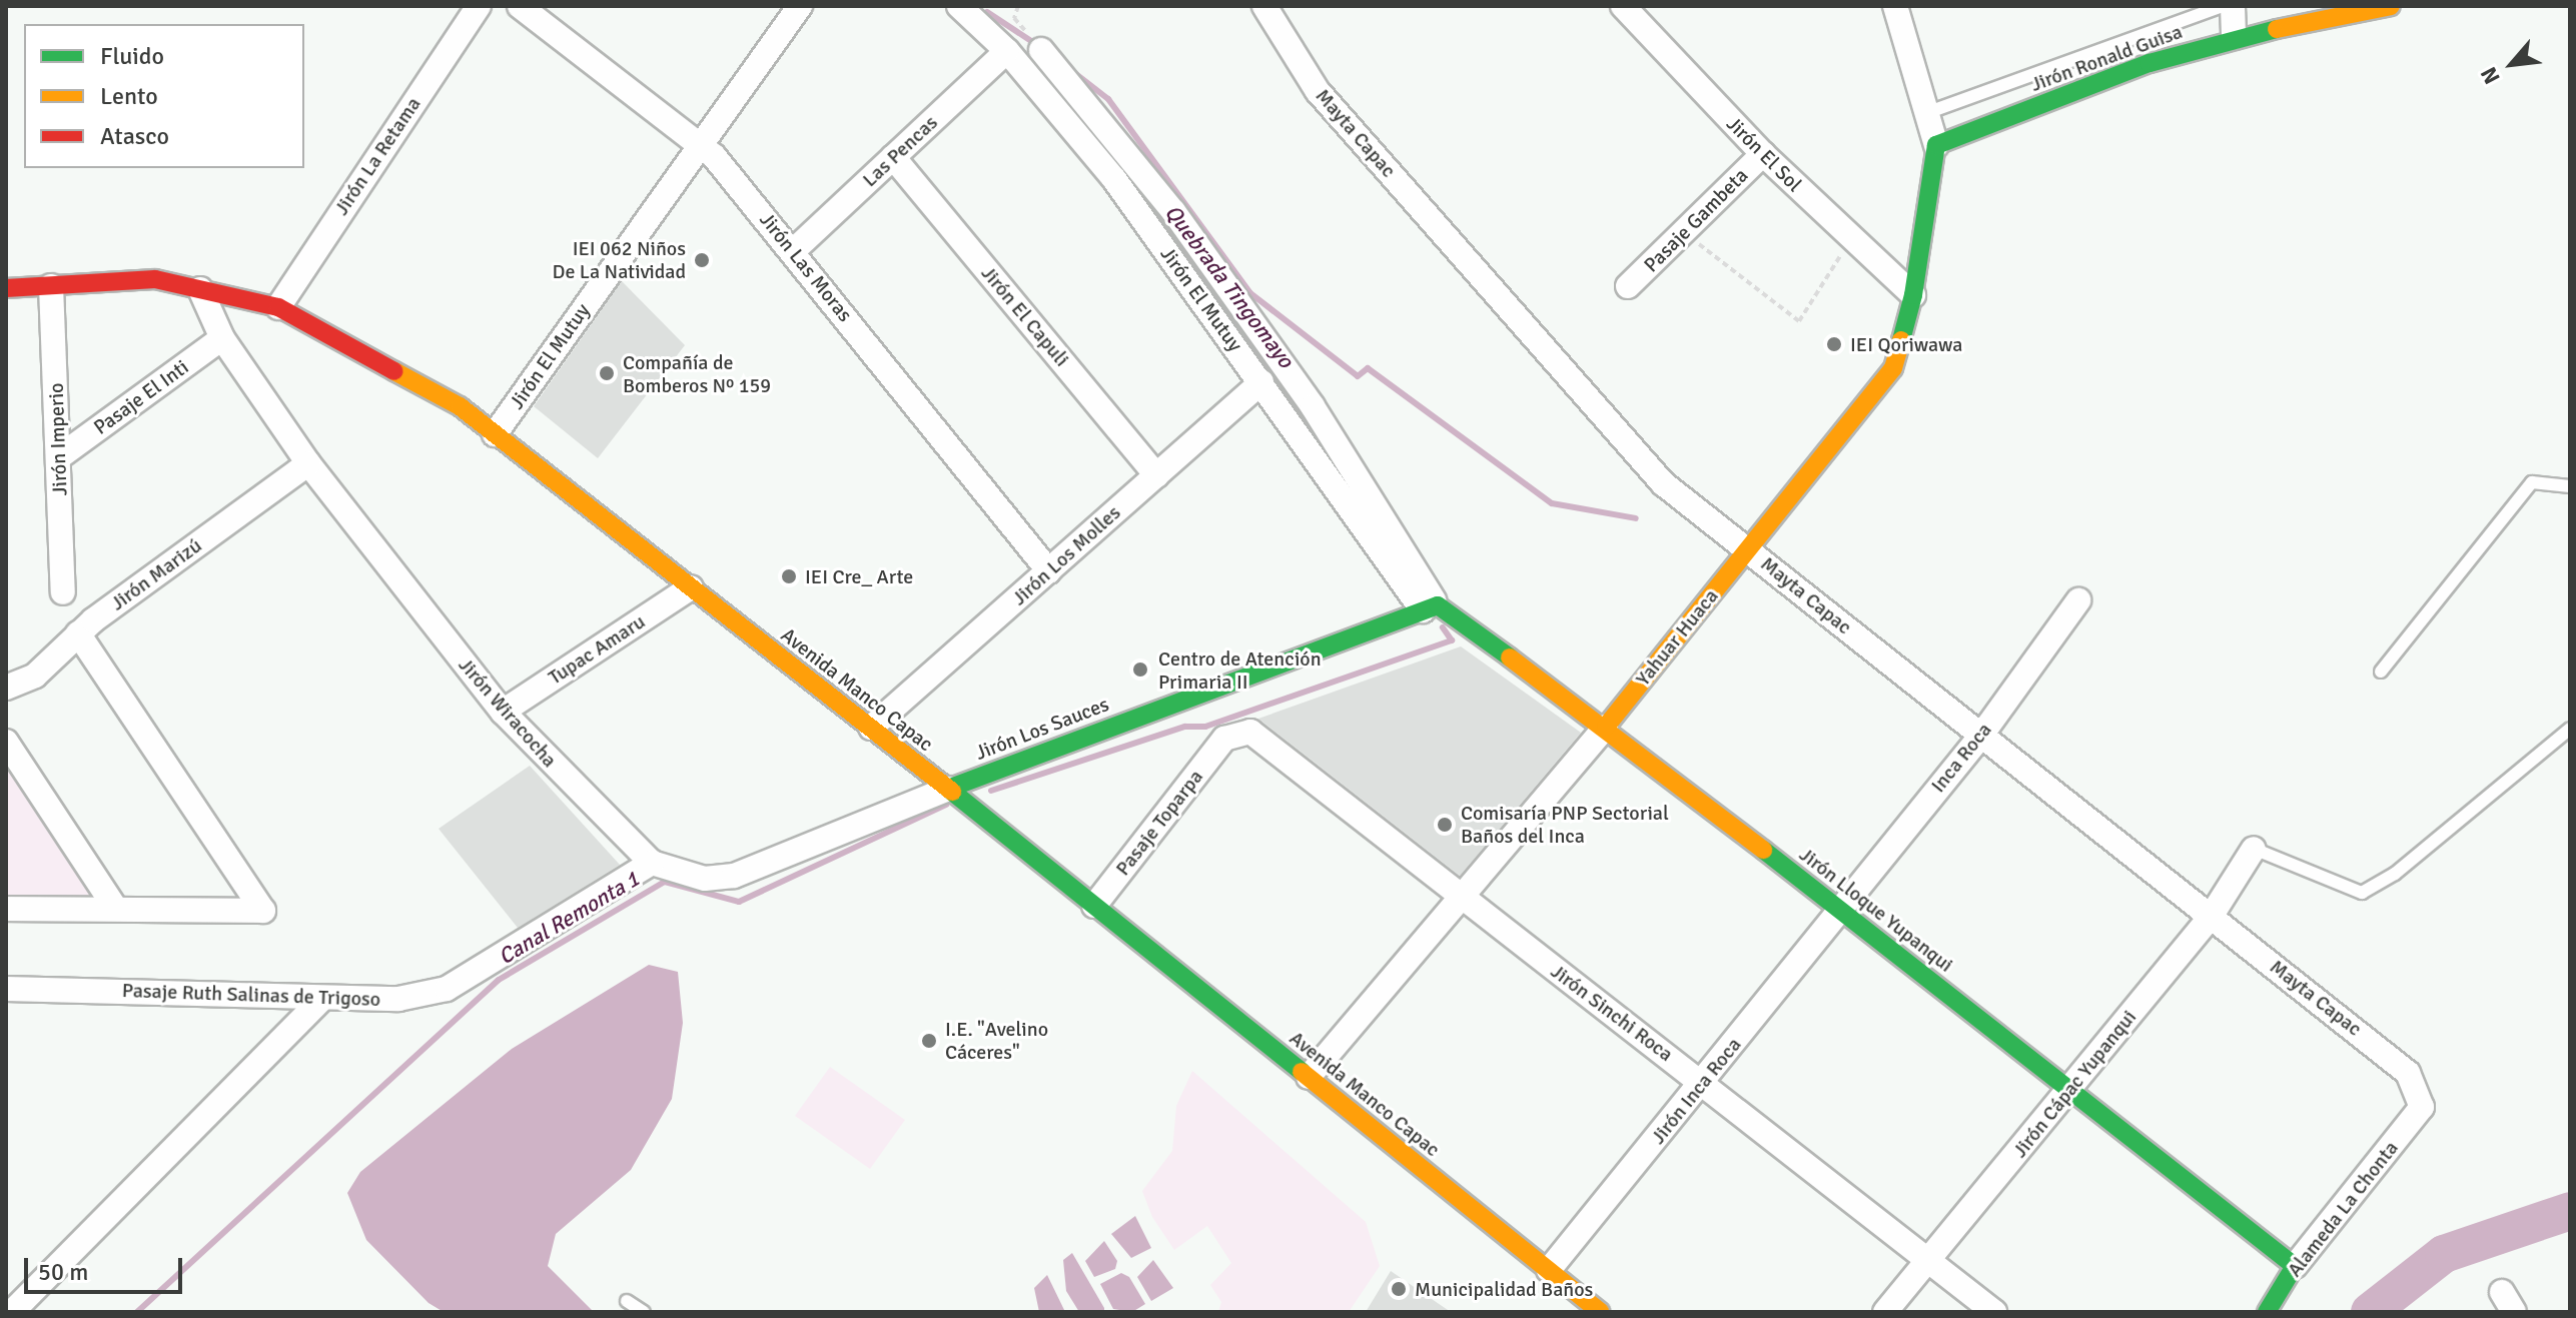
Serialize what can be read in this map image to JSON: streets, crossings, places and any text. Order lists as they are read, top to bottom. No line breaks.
{"streets":{"street":["Jirón Ronald Guisa","Mayta Capac","Las Pencas","Jirón El Sol","Jirón La Retama","Pasaje Gambeta","Jirón Las Moras","Jirón El Mutuy","Jirón El Capuli","Pasaje El Inti","Jirón Imperio","Jirón Los Molles","Jirón Marizú","Yahuar Huaca","Tupac Amaru","Avenida Manco Capac","Jirón Wiracocha","Jirón Los Sauces","Inca Roca","Pasaje Toparpa","Jirón Lloque Yupanqui","Pasaje Ruth Salinas de Trigoso","Jirón Sinchi Roca","Jirón Cápac Yupanqui","Jirón Inca Roca","Alameda La Chonta"]},"crossings":[["Jirón Ronald Guisa","Yahuar Huaca"],["Mayta Capac","Yahuar Huaca"],["Mayta Capac","Inca Roca"],["Mayta Capac","Jirón Cápac Yupanqui"],["Mayta Capac","Alameda La Chonta"],["Las Pencas","Jirón Las Moras"],["Las Pencas","Jirón El Mutuy"],["Las Pencas","Jirón El Capuli"],["Jirón El Sol","Pasaje Gambeta"],["Jirón El Sol","Yahuar Huaca"],["Jirón La Retama","Avenida Manco Capac"],["Jirón Las Moras","Jirón El Mutuy"],["Jirón Las Moras","Jirón Los Molles"],["Jirón El Mutuy","Jirón Los Molles"],["Jirón El Mutuy","Avenida Manco Capac"],["Jirón El Mutuy","Jirón Los Sauces"],["Jirón El Mutuy","Jirón Lloque Yupanqui"],["Jirón El Capuli","Jirón Los Molles"],["Pasaje El Inti","Jirón Imperio"],["Pasaje El Inti","Jirón Wiracocha"],["Jirón Imperio","Avenida Manco Capac"],["Jirón Los Molles","Avenida Manco Capac"],["Jirón Marizú","Jirón Wiracocha"],["Yahuar Huaca","Avenida Manco Capac"],["Yahuar Huaca","Jirón Lloque Yupanqui"],["Yahuar Huaca","Jirón Sinchi Roca"],["Tupac Amaru","Avenida Manco Capac"],["Tupac Amaru","Jirón Wiracocha"],["Avenida Manco Capac","Jirón Wiracocha"],["Avenida Manco Capac","Jirón Los Sauces"],["Avenida Manco Capac","Pasaje Toparpa"],["Avenida Manco Capac","Jirón Inca Roca"],["Jirón Wiracocha","Jirón Los Sauces"],["Jirón Wiracocha","Pasaje Ruth Salinas de Trigoso"],["Jirón Los Sauces","Jirón Lloque Yupanqui"],["Inca Roca","Jirón Lloque Yupanqui"],["Inca Roca","Jirón Inca Roca"],["Pasaje Toparpa","Jirón Sinchi Roca"],["Jirón Lloque Yupanqui","Jirón Cápac Yupanqui"],["Jirón Lloque Yupanqui","Jirón Inca Roca"],["Jirón Lloque Yupanqui","Alameda La Chonta"],["Jirón Sinchi Roca","Jirón Cápac Yupanqui"],["Jirón Sinchi Roca","Jirón Inca Roca"]],"water":["Quebrada Tingomayo","Canal Remonta 1"],"places":["IEI 062 Niños De La Natividad","IEI Qoriwawa","Compañía de Bomberos Nº 159","IEI Cre_ Arte","Centro de Atención Primaria II","Comisaría PNP Sectorial Baños del Inca","I.E. \"Avelino Cáceres\"","Municipalidad Baños"],"legend":["Fluido","Lento","Atasco"],"scale_bar":"50 m","north":"bottom left"}
